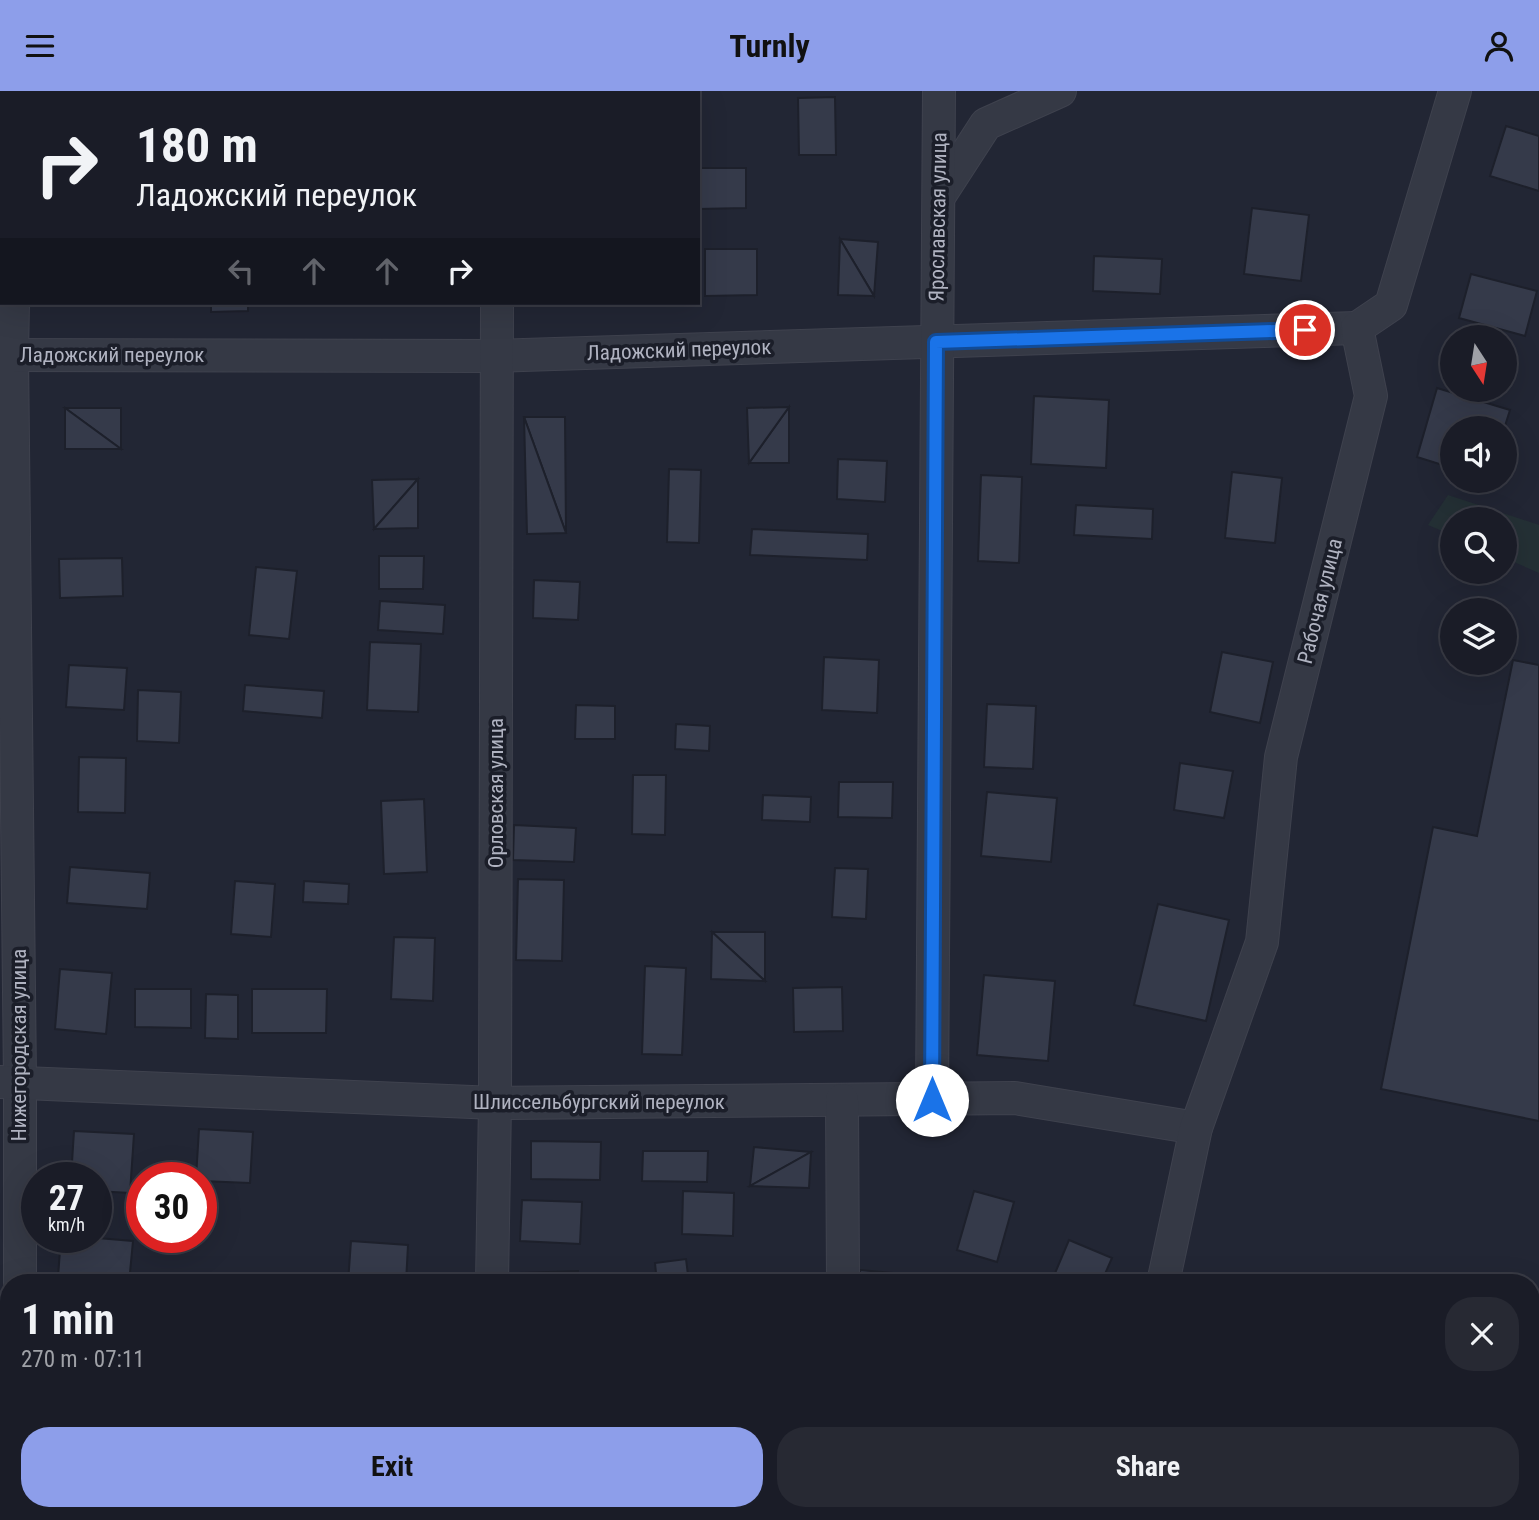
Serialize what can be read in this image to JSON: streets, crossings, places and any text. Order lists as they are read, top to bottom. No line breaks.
{"streets":{"street":["Ярославская улица","Ладожский переулок","Рабочая улица","Орловская улица","Нижегородская улица","Шлиссельбургский переулок"]},"crossings":[["Ярославская улица","Ладожский переулок"],["Ярославская улица","Шлиссельбургский переулок"],["Ладожский переулок","Рабочая улица"],["Ладожский переулок","Орловская улица"],["Ладожский переулок","Нижегородская улица"],["Рабочая улица","Шлиссельбургский переулок"],["Орловская улица","Шлиссельбургский переулок"],["Нижегородская улица","Шлиссельбургский переулок"]],"north":"bottom","page":{"header":"Turnly","turn":["180 m","Ладожский переулок"],"speed":"27 km/h","limit":"30","heading":["1 min","270 m · 07:11"],"buttons":["Exit","Share"]}}
